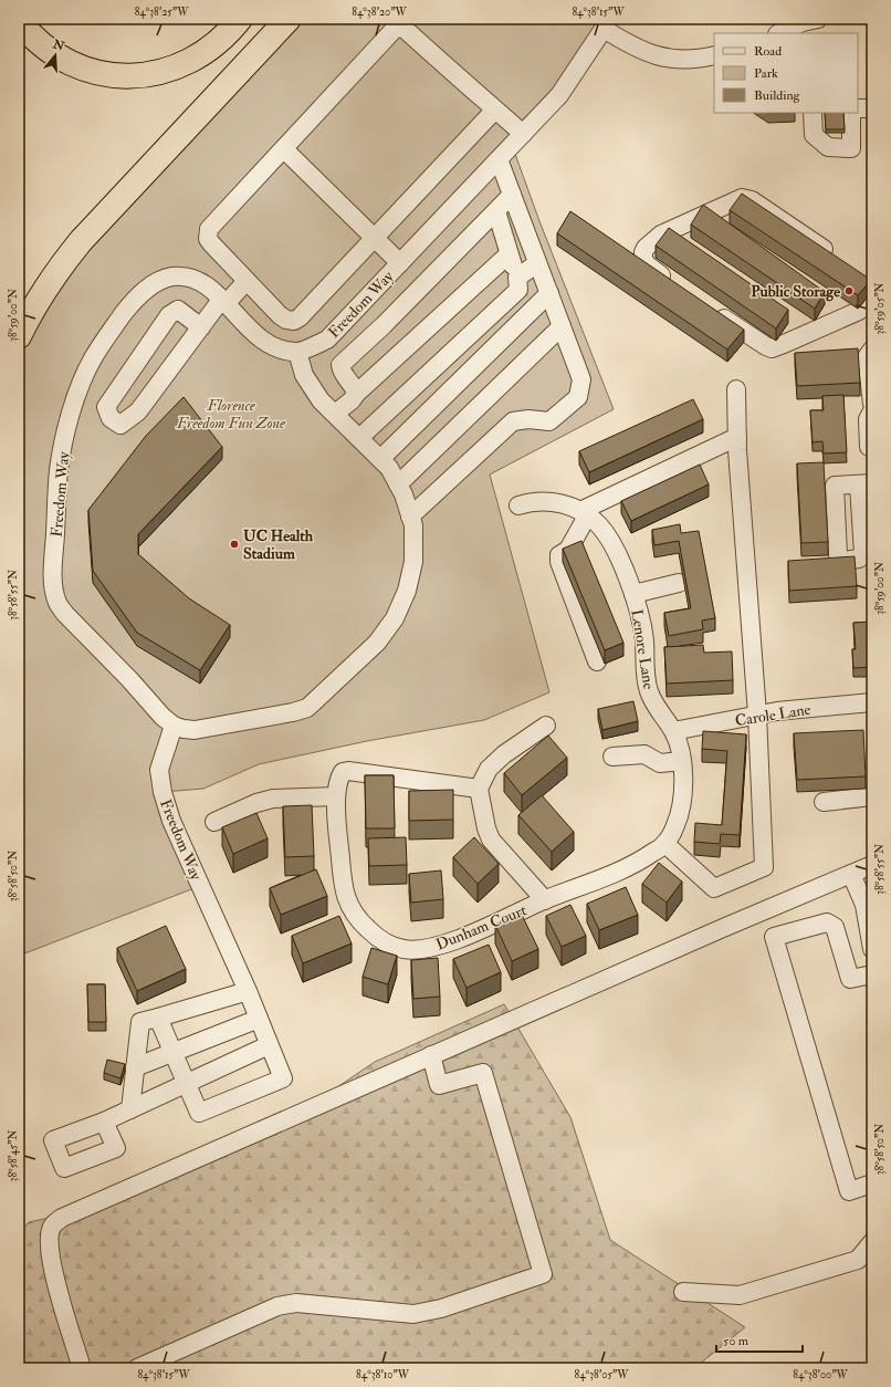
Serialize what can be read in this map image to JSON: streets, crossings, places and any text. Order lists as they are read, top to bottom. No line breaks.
{"streets":{"street":["Freedom Way","Lenore Lane","Carole Lane","Dunham Court"]},"crossings":[["Lenore Lane","Carole Lane"],["Lenore Lane","Dunham Court"],["Carole Lane","Dunham Court"]],"parks":["Florence Freedom Fun Zone"],"places":["Public Storage","UC Health Stadium"],"legend":["Road","Park","Building"],"scale_bar":"50 m","north":"top","coordinates":["84°38'25\"W","84°38'20\"W","84°38'15\"W","38°59'05\"N","38°59'00\"N","38°58'55\"N","38°58'50\"N","38°58'45\"N","84°38'10\"W","84°38'05\"W","84°38'00\"W"]}
